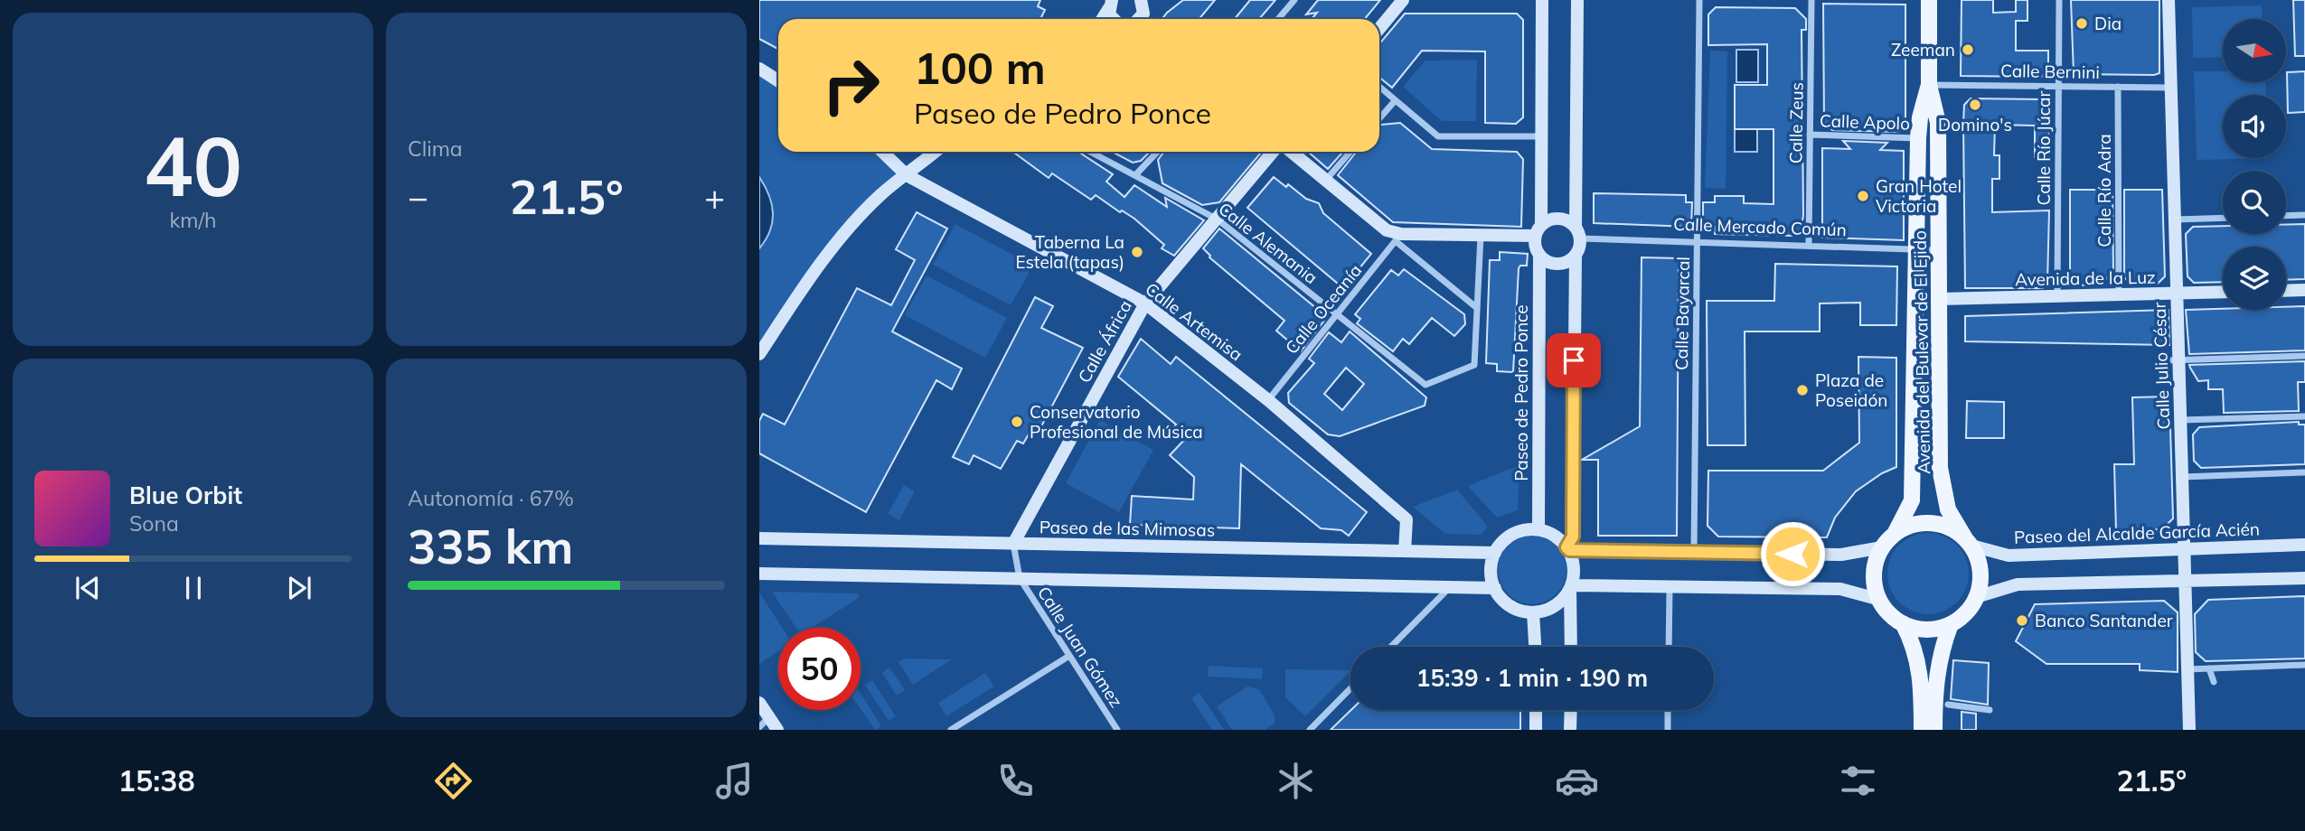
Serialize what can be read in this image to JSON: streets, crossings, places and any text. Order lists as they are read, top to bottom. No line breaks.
{"streets":{"main road":["Avenida del Bulevar de El Ejido"],"street":["Calle Bernini","Calle Apolo","Calle Zeus","Calle Río Júcar","Calle Río Adra","Calle Mercado Común","Calle Alemania","Avenida de la Luz","Calle Oceanía","Calle Bayarcal","Calle Artemisa","Calle África","Calle Julio César","Paseo de Pedro Ponce","Paseo de las Mimosas","Paseo del Alcalde García Acién","Calle Juan Gómez"]},"crossings":[["Calle Bernini","Calle Río Júcar"],["Calle Bernini","Calle Río Adra"],["Calle Bernini","Avenida del Bulevar de El Ejido"],["Calle Bernini","Calle Julio César"],["Calle Apolo","Calle Zeus"],["Calle Apolo","Avenida del Bulevar de El Ejido"],["Calle Zeus","Calle Mercado Común"],["Calle Río Júcar","Avenida de la Luz"],["Calle Río Adra","Avenida de la Luz"],["Calle Mercado Común","Calle Bayarcal"],["Calle Mercado Común","Avenida del Bulevar de El Ejido"],["Calle Mercado Común","Paseo de Pedro Ponce"],["Calle Alemania","Calle Oceanía"],["Calle Alemania","Calle África"],["Avenida de la Luz","Avenida del Bulevar de El Ejido"],["Avenida de la Luz","Calle Julio César"],["Calle Oceanía","Calle Artemisa"],["Calle Artemisa","Calle África"],["Calle Artemisa","Paseo de las Mimosas"],["Calle África","Paseo de las Mimosas"],["Avenida del Bulevar de El Ejido","Paseo del Alcalde García Acién"],["Calle Julio César","Paseo del Alcalde García Acién"],["Paseo de Pedro Ponce","Paseo de las Mimosas"]],"places":["Dia","Zeeman","Domino's","Gran Hotel Victoria","Taberna La Estela (tapas)","Plaza de Poseidón","Conservatorio Profesional de Música","Banco Santander"],"north":"right","page":{"tile":[["40","km/h"],"Clima",["Autonomía · 67%","335 km"]],"turn":["100 m","Paseo de Pedro Ponce"],"heat":["−","21.5°","+"],"song":["Blue Orbit","Sona"],"limit":"50","trip":"15:39 · 1 min · 190 m","tabs":["15:38","21.5°"]}}
